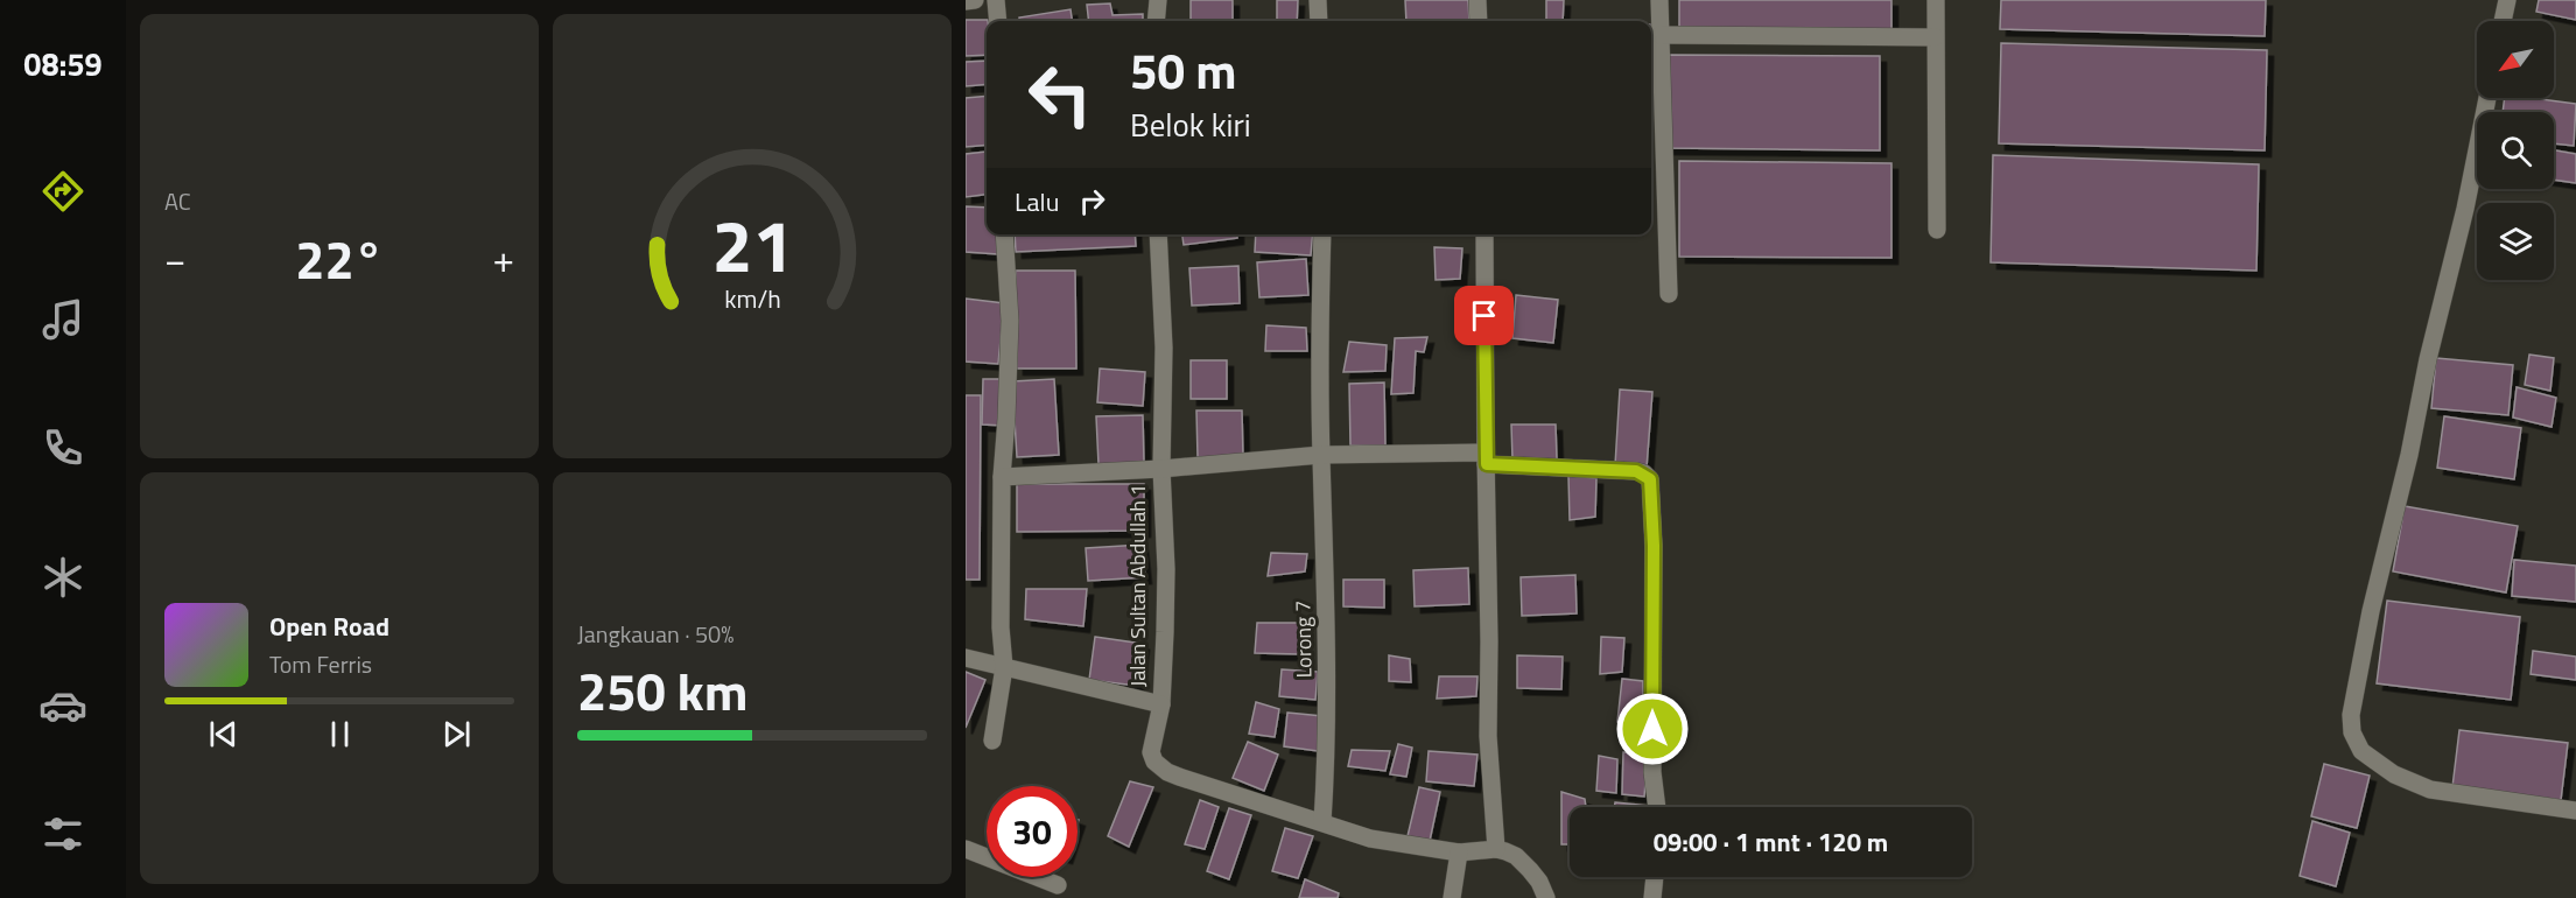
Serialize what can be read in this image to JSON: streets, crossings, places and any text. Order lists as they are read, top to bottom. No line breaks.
{"streets":{"street":["Jalan Sultan Abdullah 1","Lorong 7"]},"crossings":[["Jalan Sultan Abdullah 1","Lorong 7"]],"north":"bottom left","page":{"tabs":"08:59","tile":["AC",["Jangkauan · 50%","250 km"]],"turn":["50 m","Belok kiri"],"then":"Lalu","heat":["−","22°","+"],"song":["Open Road","Tom Ferris"],"limit":"30","trip":"09:00 · 1 mnt · 120 m","gauge":["21","km/h"]}}
